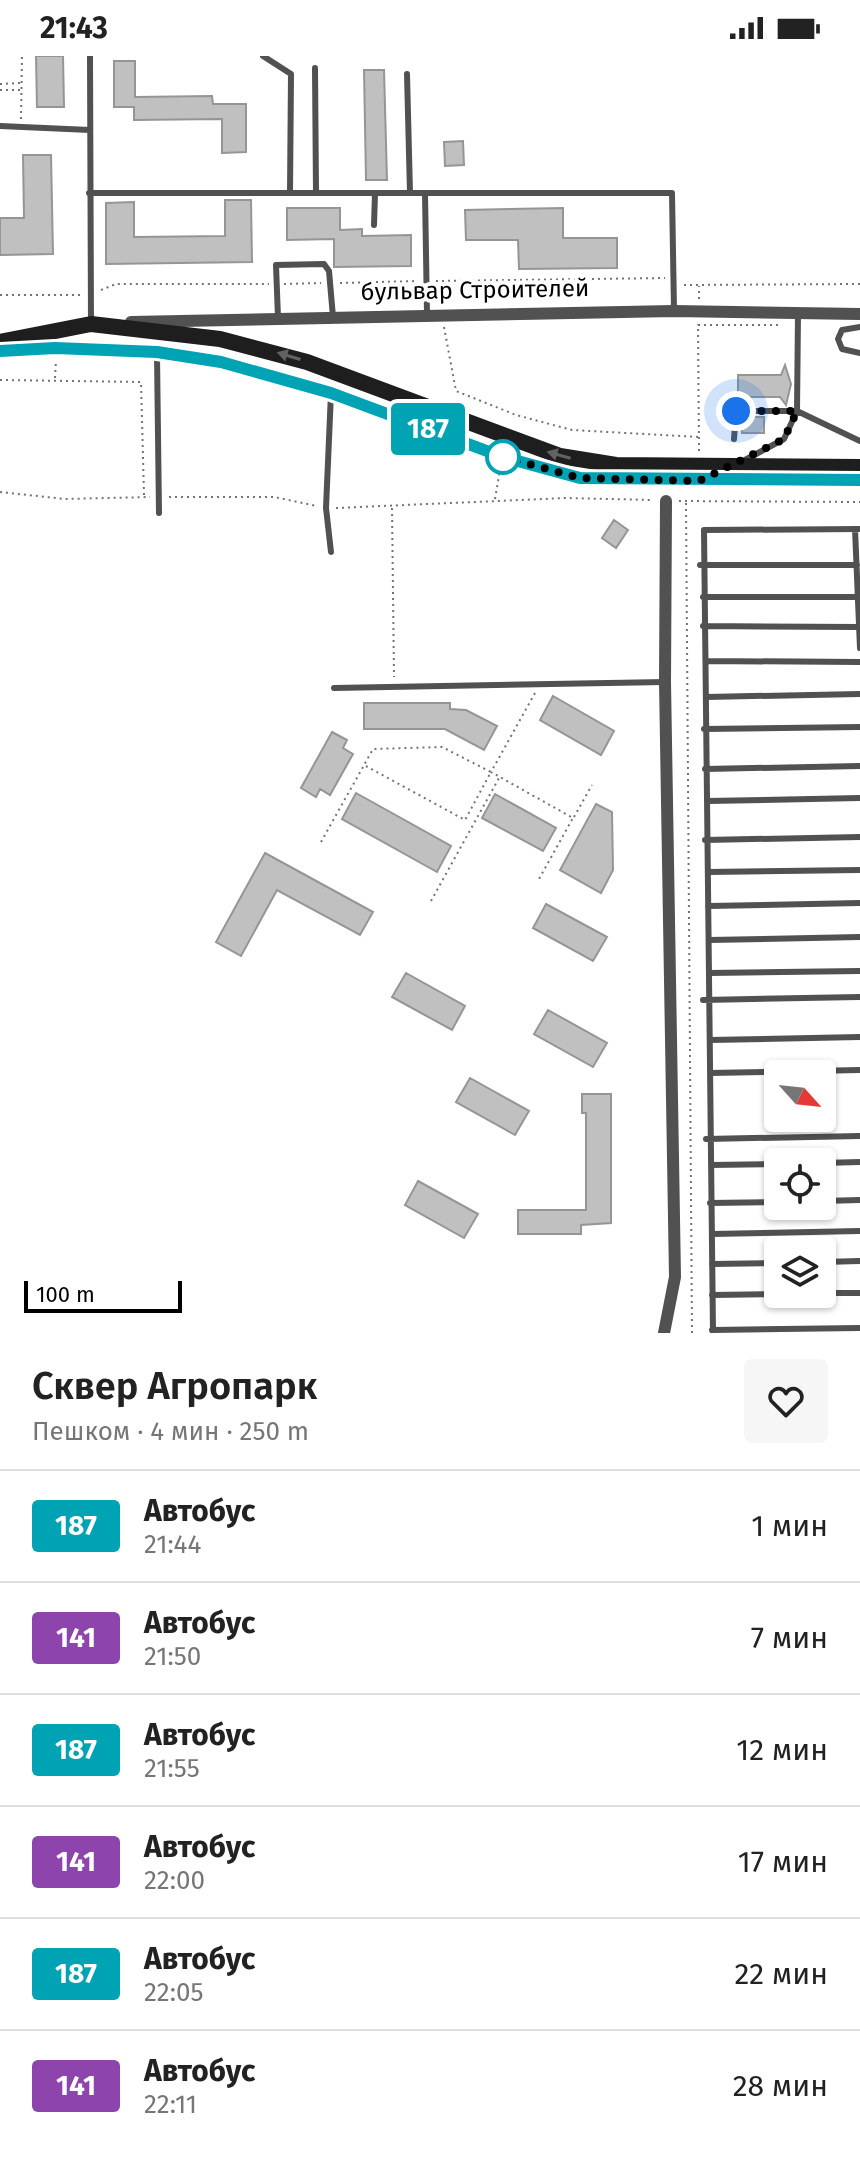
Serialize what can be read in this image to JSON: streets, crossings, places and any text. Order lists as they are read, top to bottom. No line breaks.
{"streets":{"main road":["бульвар Строителей"]},"lines":["bus line 187"],"scale_bar":"100 m","north":"bottom right","page":{"status":"21:43","on_map":"187","scale":"100 m","heading":["Сквер Агропарк","Пешком · 4 мин · 250 m"],"list":[{"mark":"187","name":"Автобус","note":"21:44","value":"1 мин"},{"mark":"141","name":"Автобус","note":"21:50","value":"7 мин"},{"mark":"187","name":"Автобус","note":"21:55","value":"12 мин"},{"mark":"141","name":"Автобус","note":"22:00","value":"17 мин"},{"mark":"187","name":"Автобус","note":"22:05","value":"22 мин"},{"mark":"141","name":"Автобус","note":"22:11","value":"28 мин"}]}}
